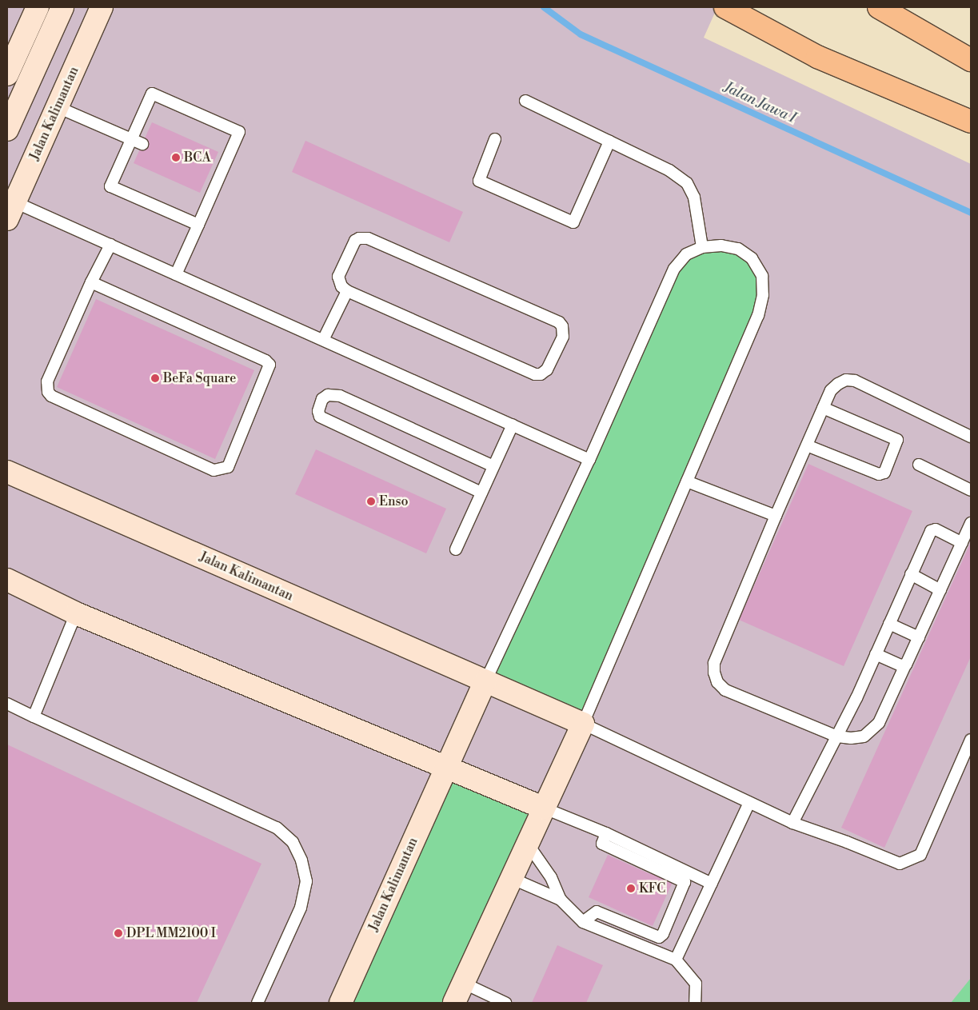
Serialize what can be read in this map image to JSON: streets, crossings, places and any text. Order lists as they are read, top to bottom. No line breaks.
{"streets":{"street":["Jalan Kalimantan"]},"water":["Jalan Jawa I"],"places":["BCA","BeFa Square","Enso","KFC","DPL MM2100 I"]}
